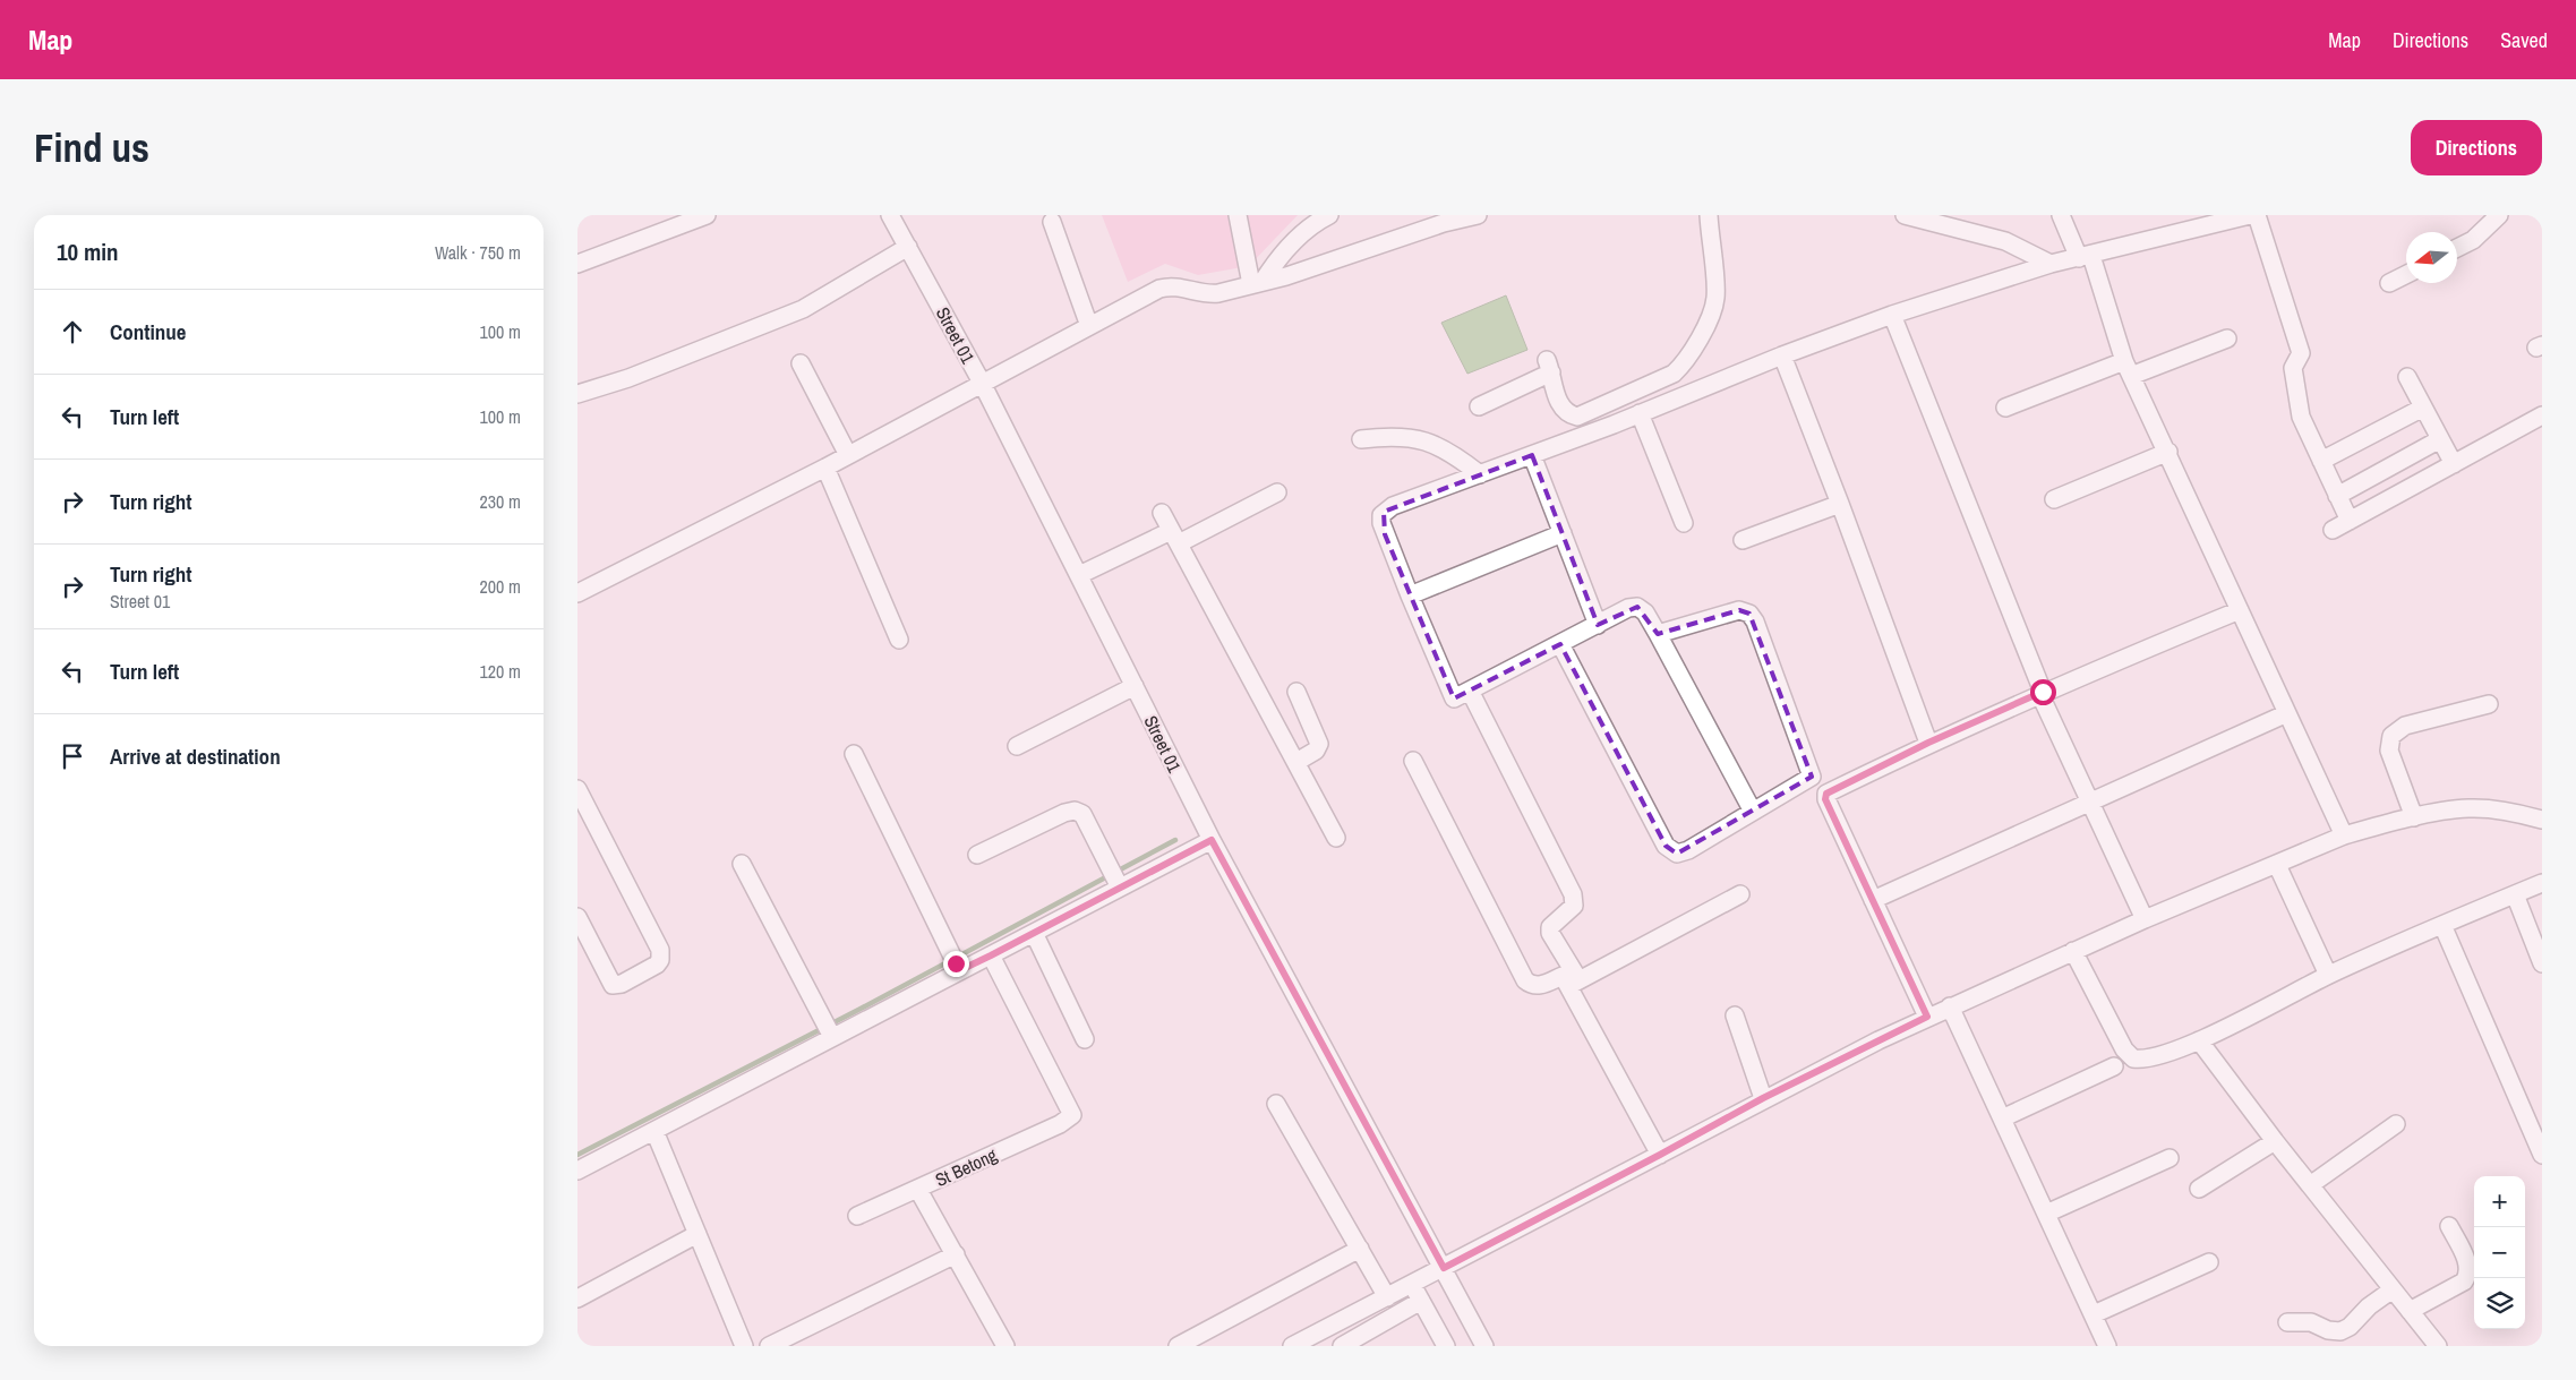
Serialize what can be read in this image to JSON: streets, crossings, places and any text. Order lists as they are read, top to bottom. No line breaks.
{"streets":{"street":["Street 01","St Betong"]},"north":"left","page":{"header":"Map","nav":["Map","Directions","Saved"],"buttons":"Directions","title":"Find us","heading":["10 min","Walk · 750 m"],"list":[["Continue","100 m"],["Turn left","100 m"],["Turn right","230 m"],["Turn right","Street 01","200 m"],["Turn left","120 m"],"Arrive at destination"],"map_buttons":["+","−"]}}
